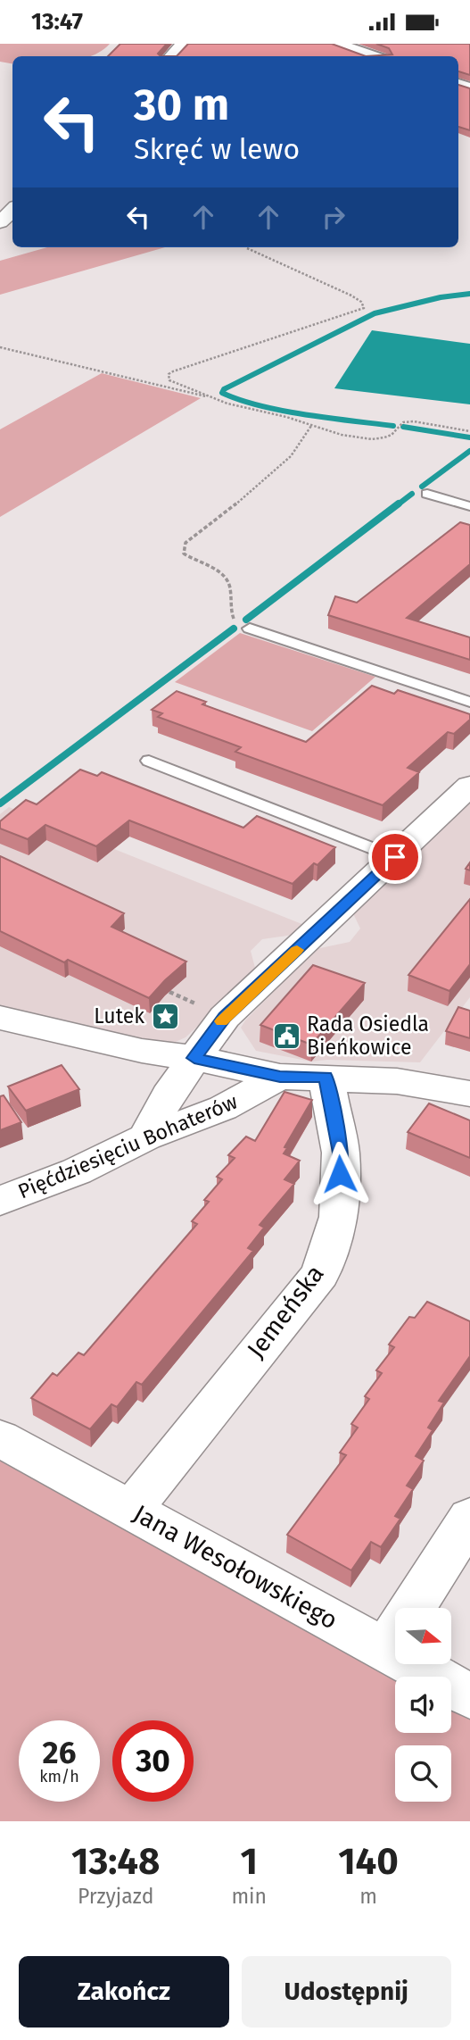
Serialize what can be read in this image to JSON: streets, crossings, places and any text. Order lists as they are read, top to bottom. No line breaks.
{"streets":{"street":["Pięćdziesięciu Bohaterów","Jemeńska","Jana Wesołowskiego"]},"crossings":[["Pięćdziesięciu Bohaterów","Jemeńska"],["Jemeńska","Jana Wesołowskiego"]],"places":{"place":["Lutek"],"public building":["Rada Osiedla Bieńkowice"]},"north":"right","page":{"status":"13:47","turn":["30 m","Skręć w lewo"],"speed":"26 km/h","limit":"30","eta":["13:48","Przyjazd","1","min","140","m"],"buttons":["Zakończ","Udostępnij"]}}
